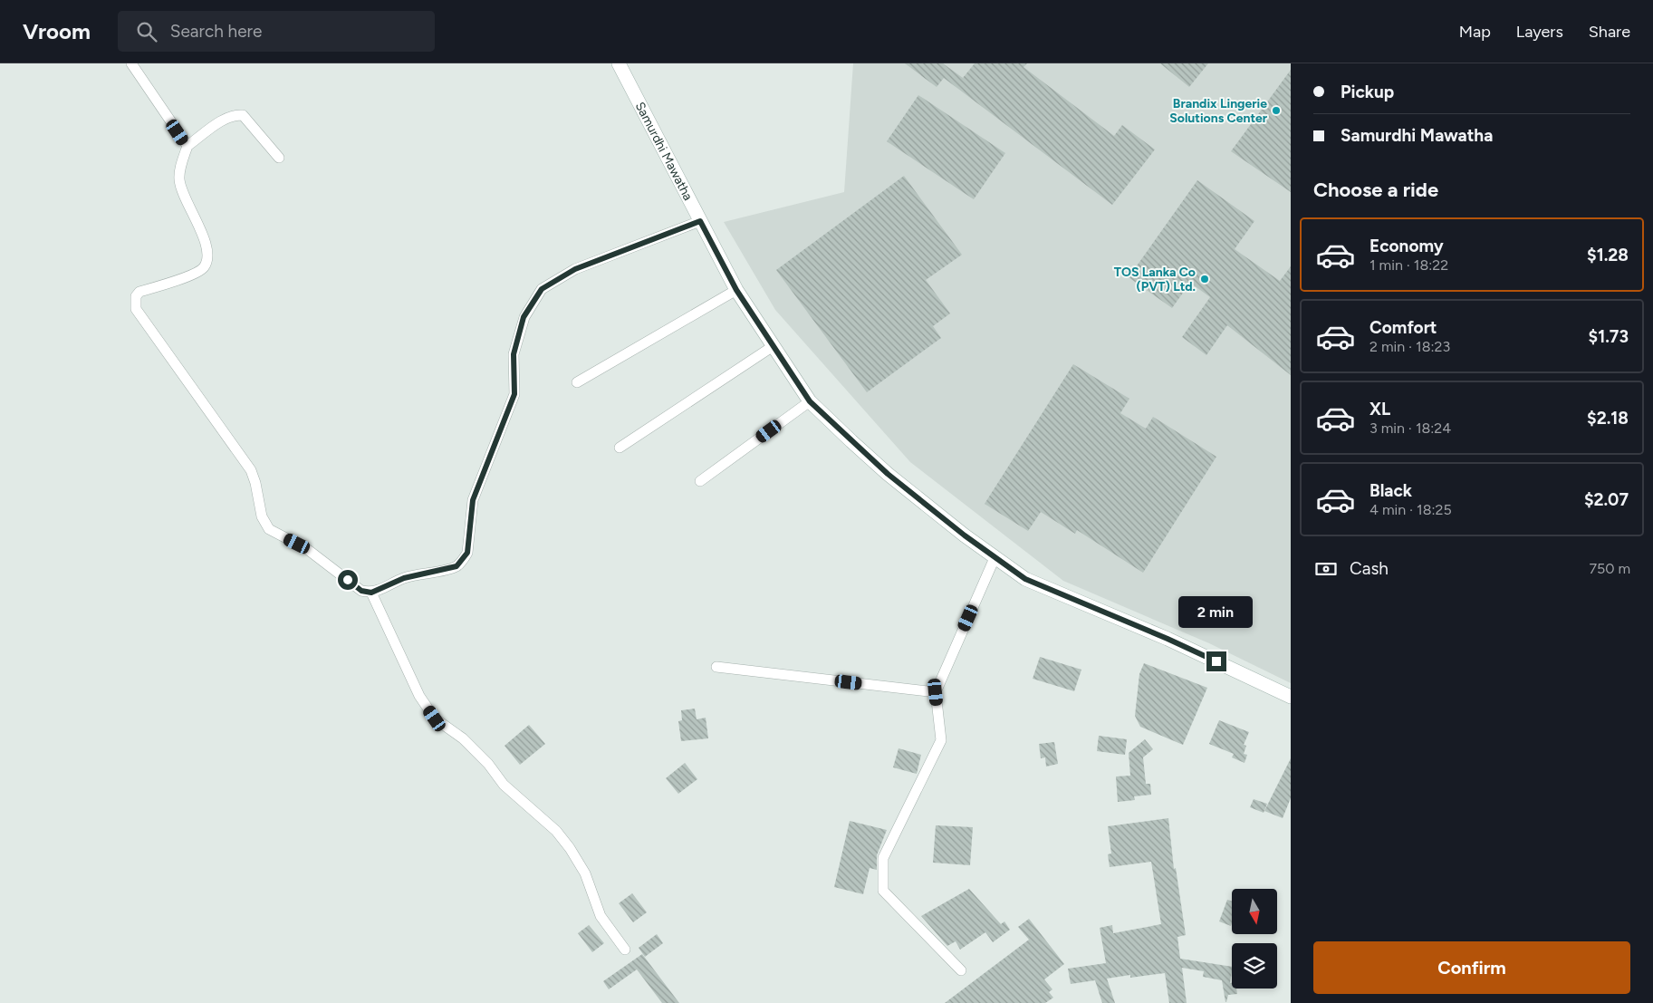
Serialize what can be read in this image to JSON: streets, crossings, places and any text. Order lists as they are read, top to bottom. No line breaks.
{"streets":{"main road":["Samurdhi Mawatha"]},"places":["Brandix Lingerie Solutions Center","TOS Lanka Co (PVT) Ltd."],"north":"bottom","page":{"header":"Vroom","search":"Search here","nav":["Map","Layers","Share"],"banner":["Pickup","Samurdhi Mawatha"],"heading":"Choose a ride","list":[{"name":"Economy","note":"1 min · 18:22","value":"$1.28"},{"name":"Comfort","note":"2 min · 18:23","value":"$1.73"},{"name":"XL","note":"3 min · 18:24","value":"$2.18"},{"name":"Black","note":"4 min · 18:25","value":"$2.07"}],"pay":["Cash","750 m"],"bubble":"2 min","buttons":"Confirm"}}
